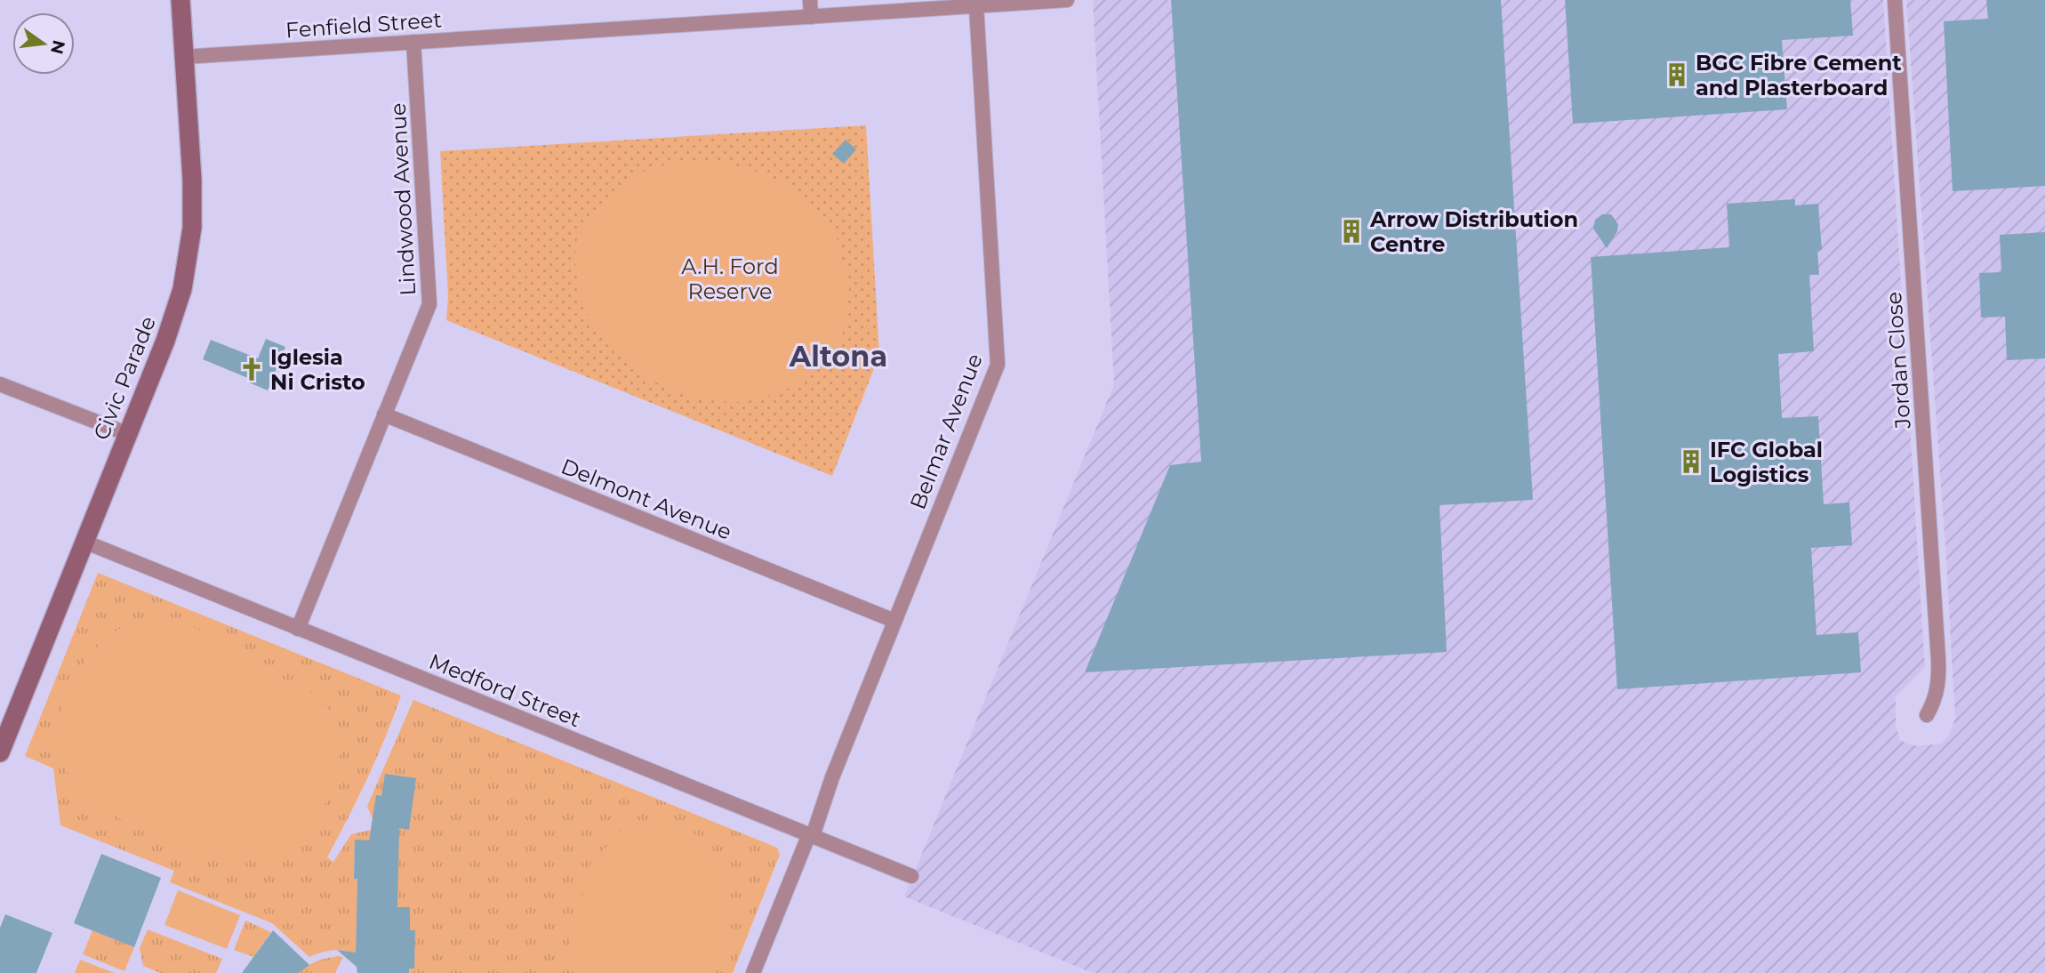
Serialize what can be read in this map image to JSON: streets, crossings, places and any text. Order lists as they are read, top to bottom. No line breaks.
{"streets":{"street":["Fenfield Street","Lindwood Avenue","Jordan Close","Civic Parade","Belmar Avenue","Delmont Avenue","Medford Street"]},"crossings":[["Fenfield Street","Lindwood Avenue"],["Fenfield Street","Civic Parade"],["Fenfield Street","Belmar Avenue"],["Lindwood Avenue","Delmont Avenue"],["Lindwood Avenue","Medford Street"],["Civic Parade","Medford Street"],["Belmar Avenue","Delmont Avenue"],["Belmar Avenue","Medford Street"]],"districts":["Altona"],"parks":["A.H. Ford Reserve"],"places":{"building":["BGC Fibre Cement and Plasterboard","Arrow Distribution Centre","IFC Global Logistics"],"church":["Iglesia Ni Cristo"]},"north":"right"}
